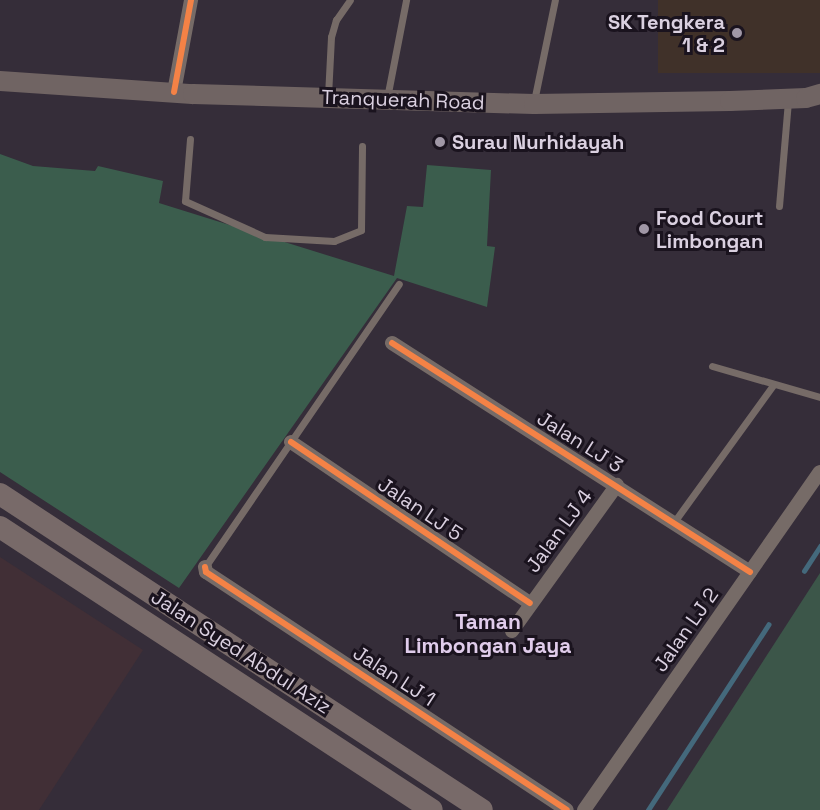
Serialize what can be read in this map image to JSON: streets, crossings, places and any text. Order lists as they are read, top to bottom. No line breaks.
{"streets":{"main road":["Tranquerah Road","Jalan Syed Abdul Aziz"],"street":["Jalan LJ 3","Jalan LJ 5","Jalan LJ 4","Jalan LJ 2","Jalan LJ 1"]},"crossings":[["Jalan LJ 3","Jalan LJ 4"],["Jalan LJ 3","Jalan LJ 2"],["Jalan LJ 5","Jalan LJ 4"]],"districts":["Taman Limbongan Jaya"],"places":["SK Tengkera 1 & 2","Surau Nurhidayah","Food Court Limbongan"]}
